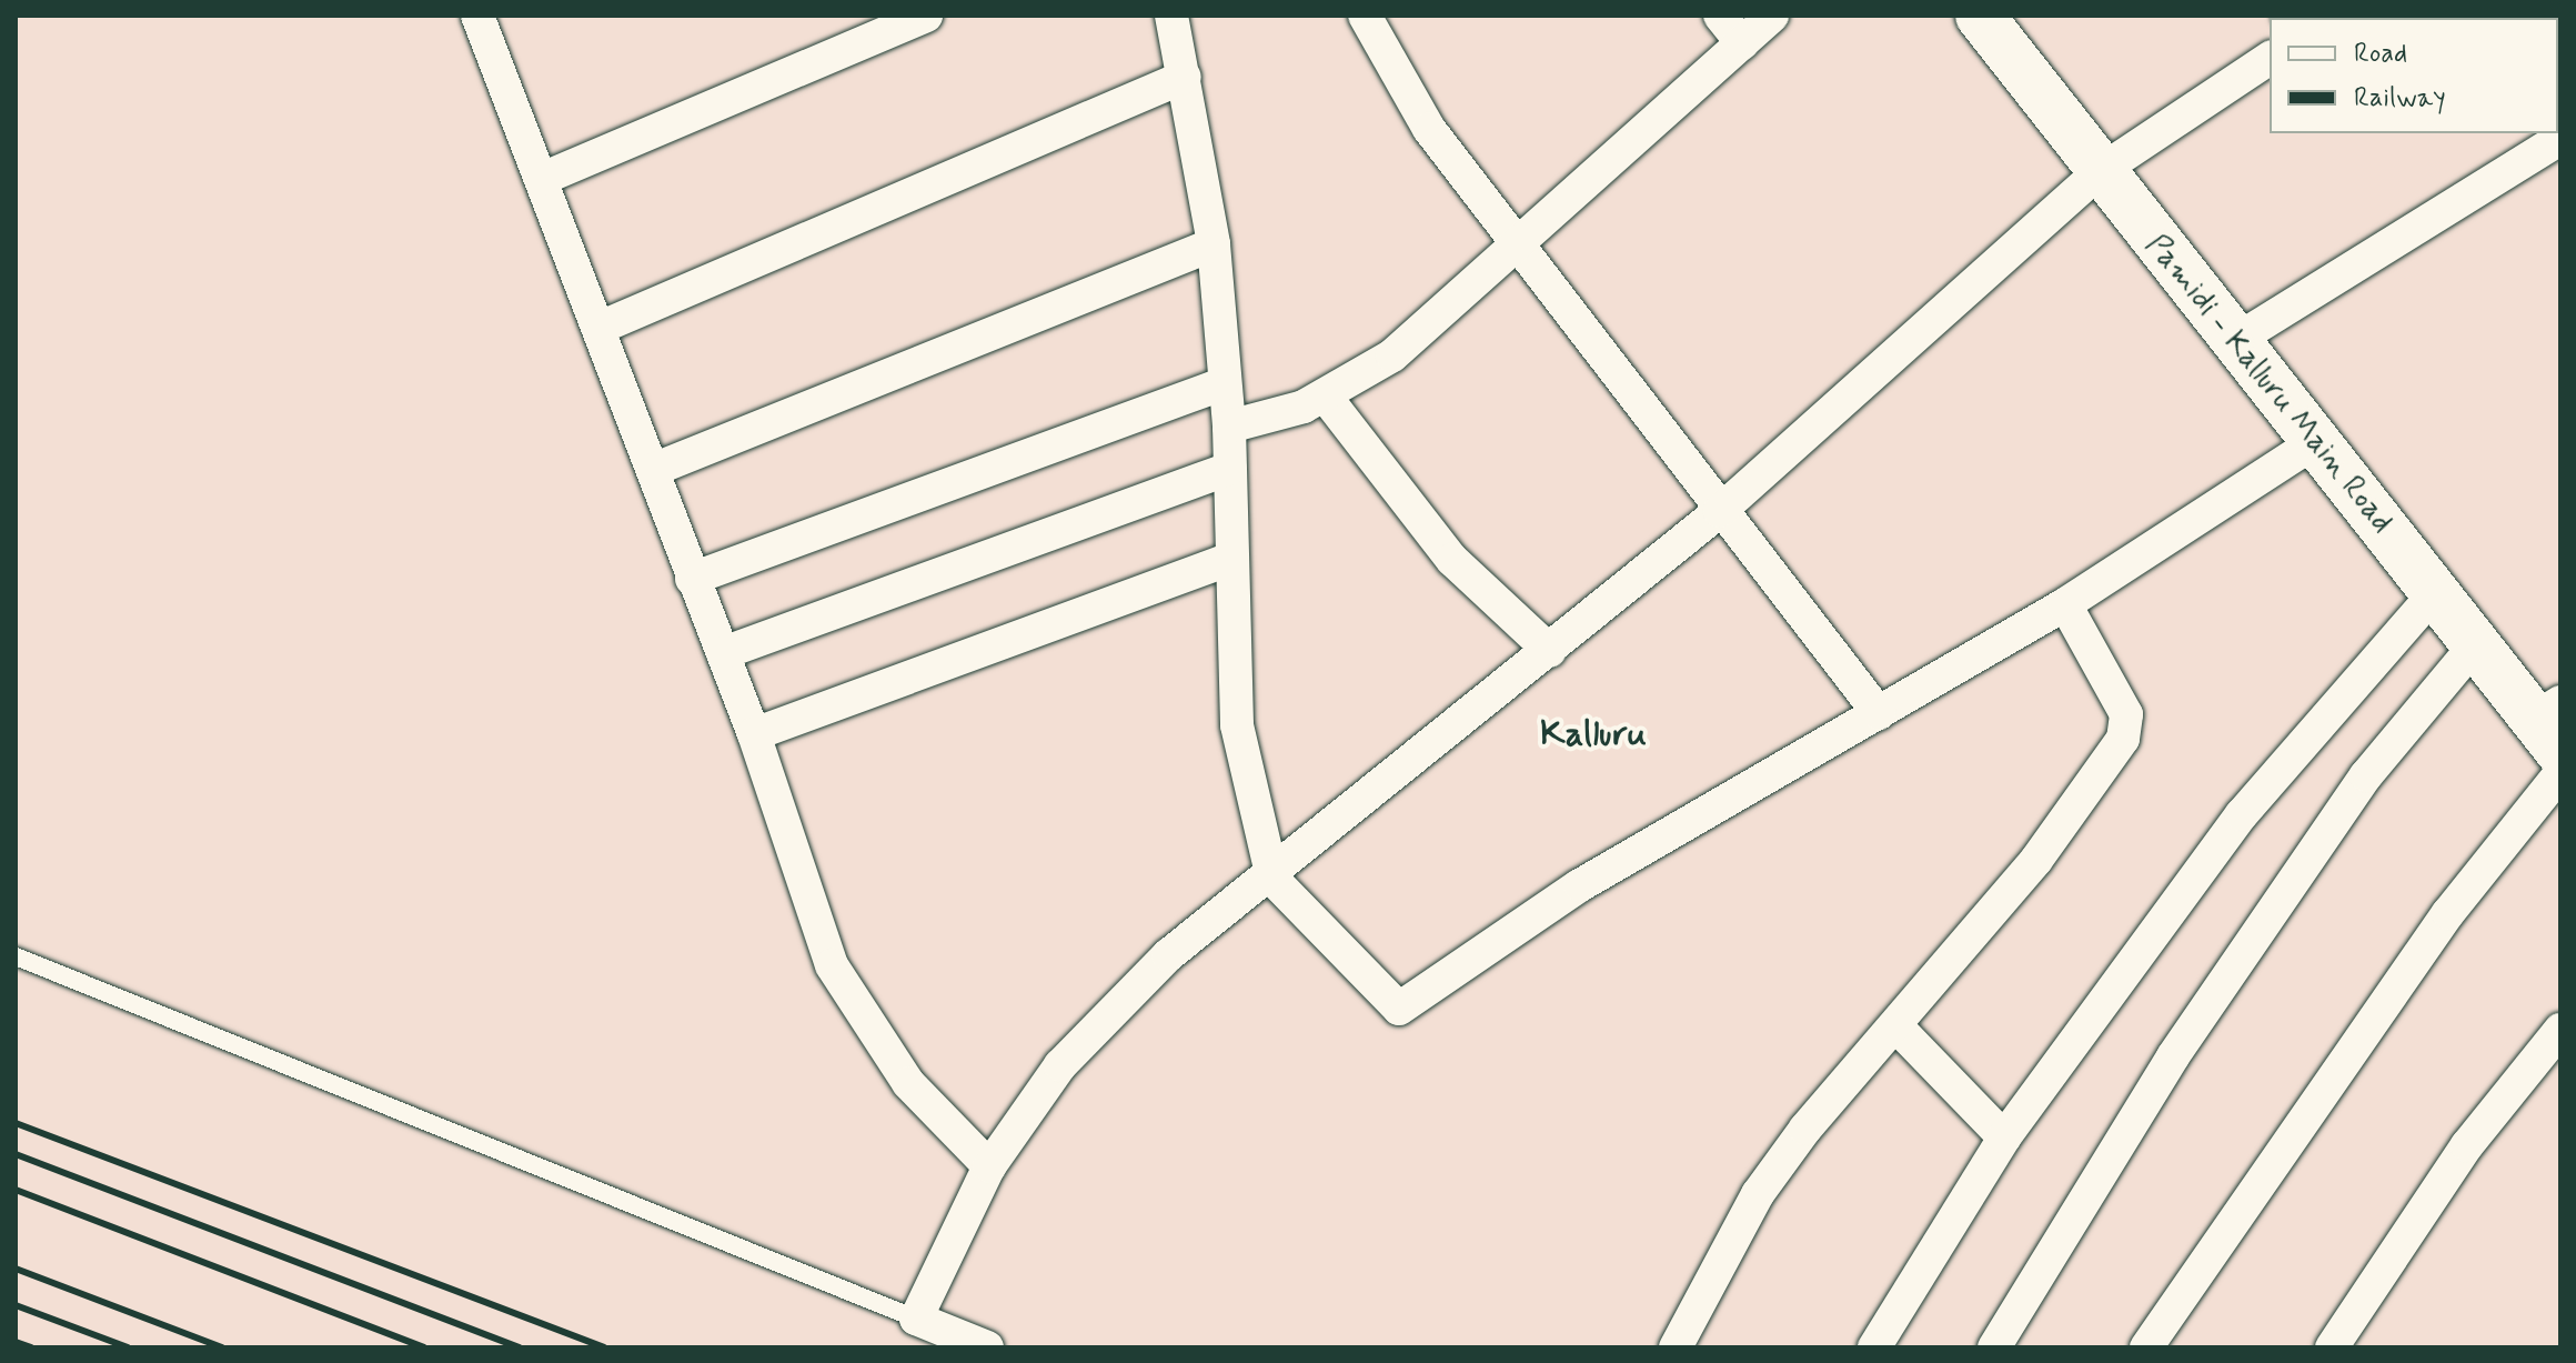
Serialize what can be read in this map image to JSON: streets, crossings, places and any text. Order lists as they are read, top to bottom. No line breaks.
{"streets":{"main road":["Pamidi - Kalluru Main Road"]},"districts":["Kalluru"],"legend":["Road","Railway"]}
